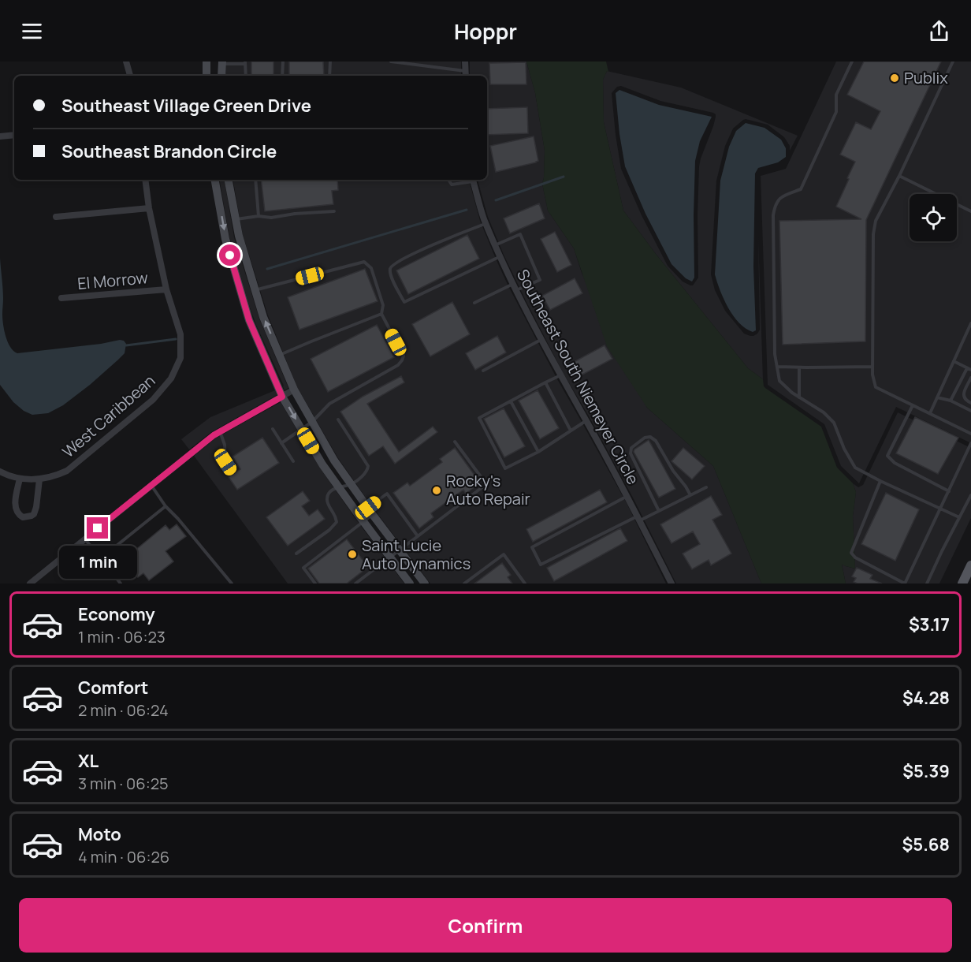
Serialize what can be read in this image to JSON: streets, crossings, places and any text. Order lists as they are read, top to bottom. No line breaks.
{"streets":{"street":["El Morrow","Southeast South Niemeyer Circle","West Caribbean"]},"crossings":[["El Morrow","West Caribbean"]],"places":["Publix","Rocky's Auto Repair","Saint Lucie Auto Dynamics"],"page":{"header":"Hoppr","banner":["Southeast Village Green Drive","Southeast Brandon Circle"],"bubble":"1 min","list":[{"name":"Economy","note":"1 min · 06:23","value":"$3.17"},{"name":"Comfort","note":"2 min · 06:24","value":"$4.28"},{"name":"XL","note":"3 min · 06:25","value":"$5.39"},{"name":"Moto","note":"4 min · 06:26","value":"$5.68"}],"buttons":"Confirm"}}
